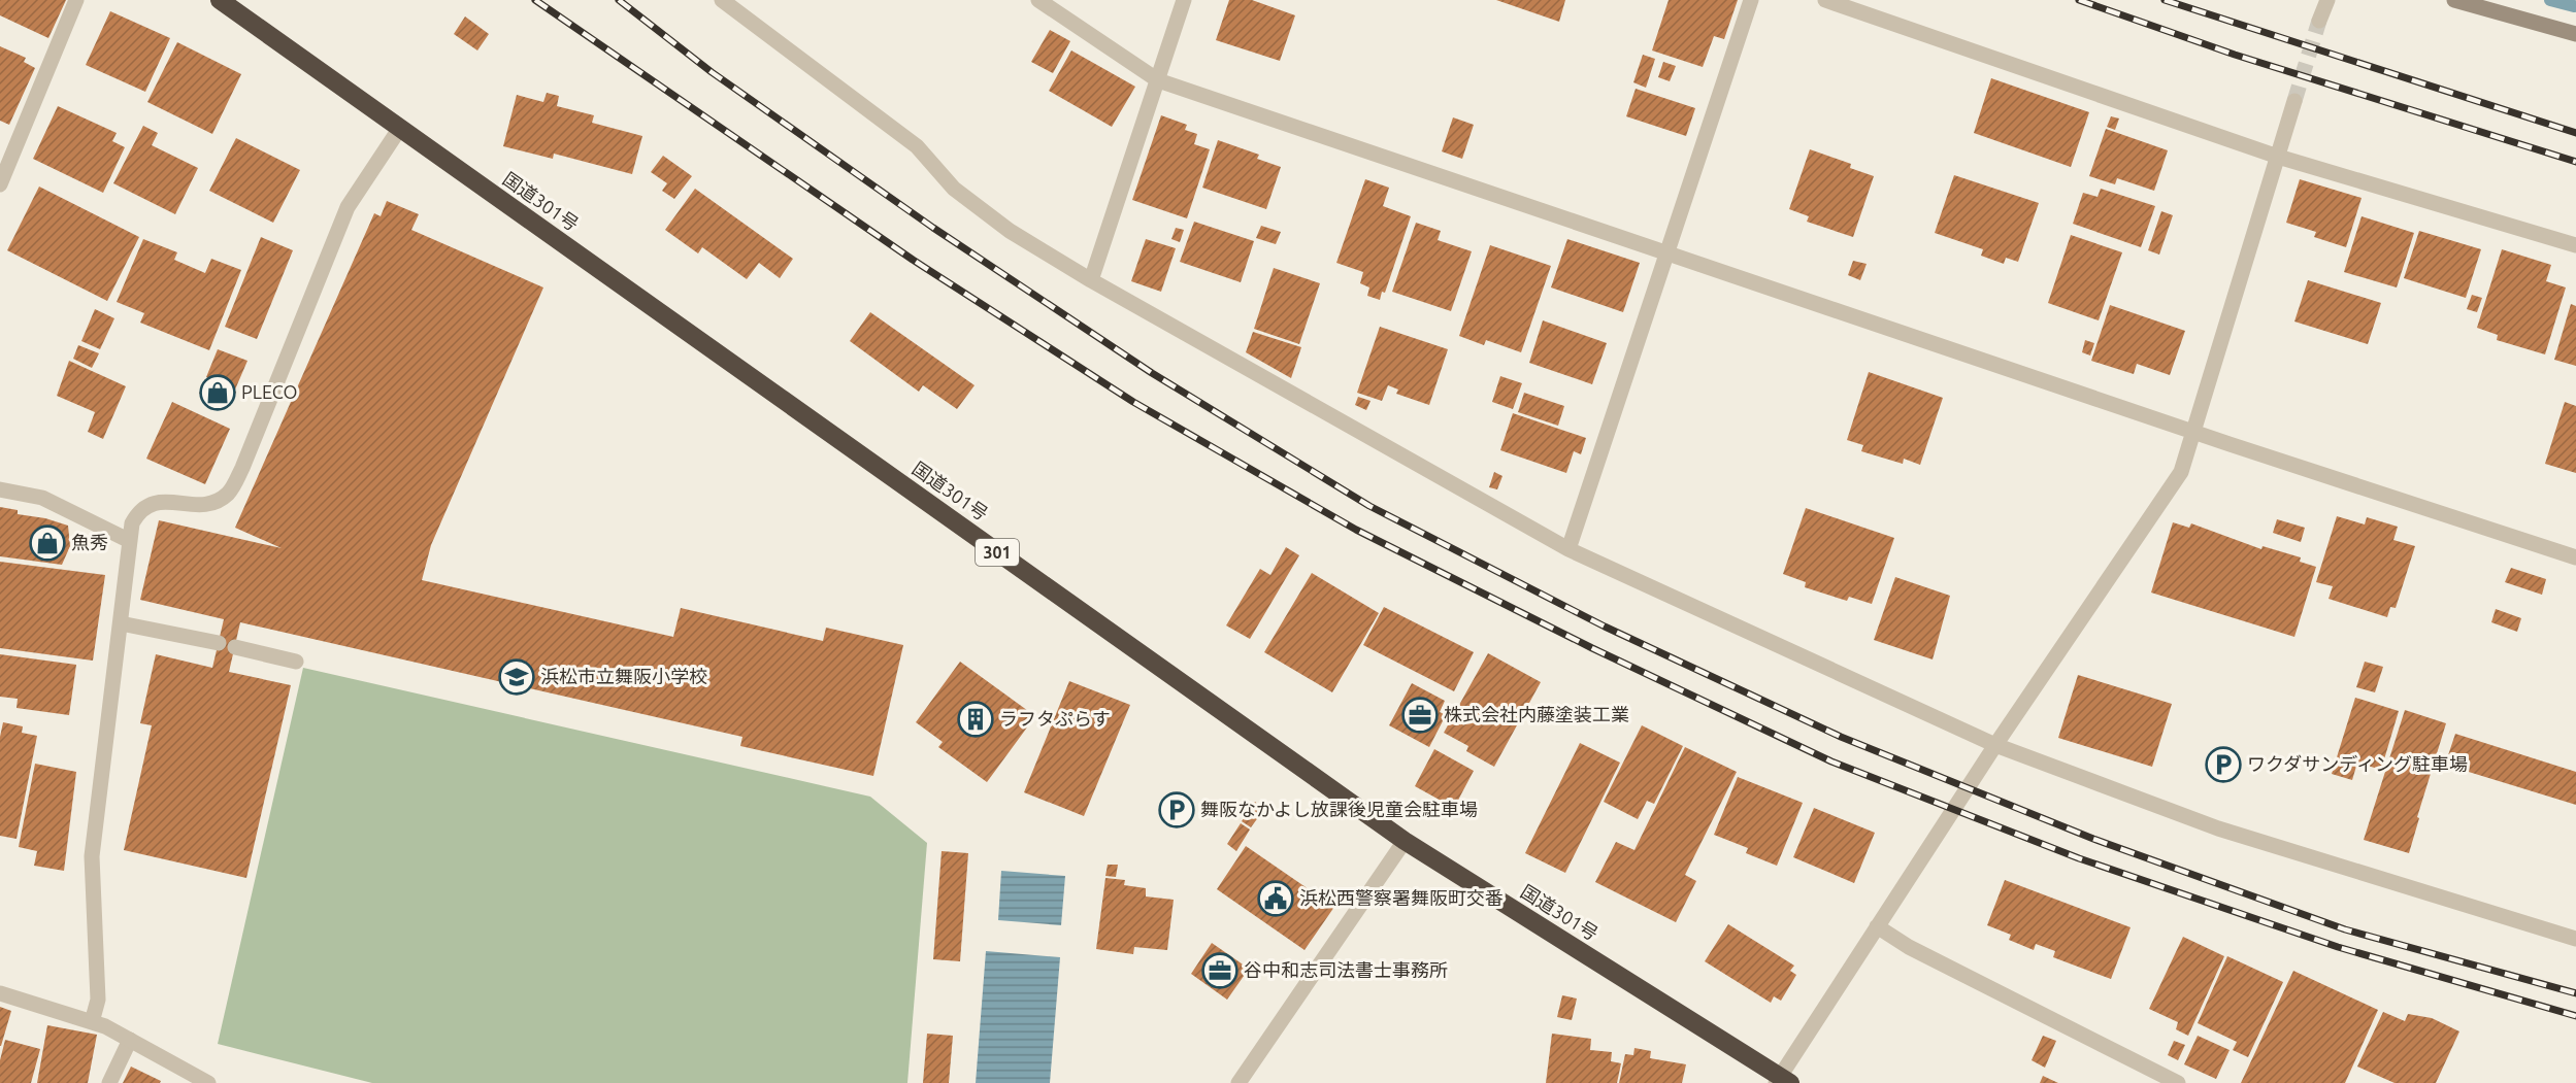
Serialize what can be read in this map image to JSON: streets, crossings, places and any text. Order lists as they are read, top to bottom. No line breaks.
{"streets":{"highway":["国道301号","301"]},"places":{"shop":["PLECO","魚秀"],"school or university":["浜松市立舞阪小学校"],"office":["株式会社内藤塗装工業","谷中和志司法書士事務所"],"building":["ラフタぷらす"],"parking":["ワクダサンディング駐車場","舞阪なかよし放課後児童会駐車場"],"public building":["浜松西警察署舞阪町交番"]}}
